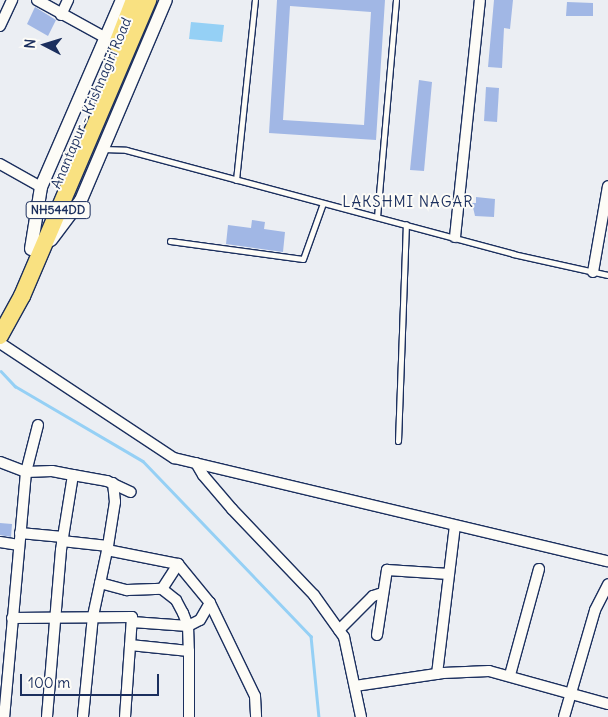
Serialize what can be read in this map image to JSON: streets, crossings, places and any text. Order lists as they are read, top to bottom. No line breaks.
{"streets":{"highway":["Anantapur - Krishnagiri Road","NH544DD"]},"crossings":[["Anantapur - Krishnagiri Road","NH544DD"]],"districts":["LAKSHMI NAGAR"],"scale_bar":"100 m","north":"left"}
